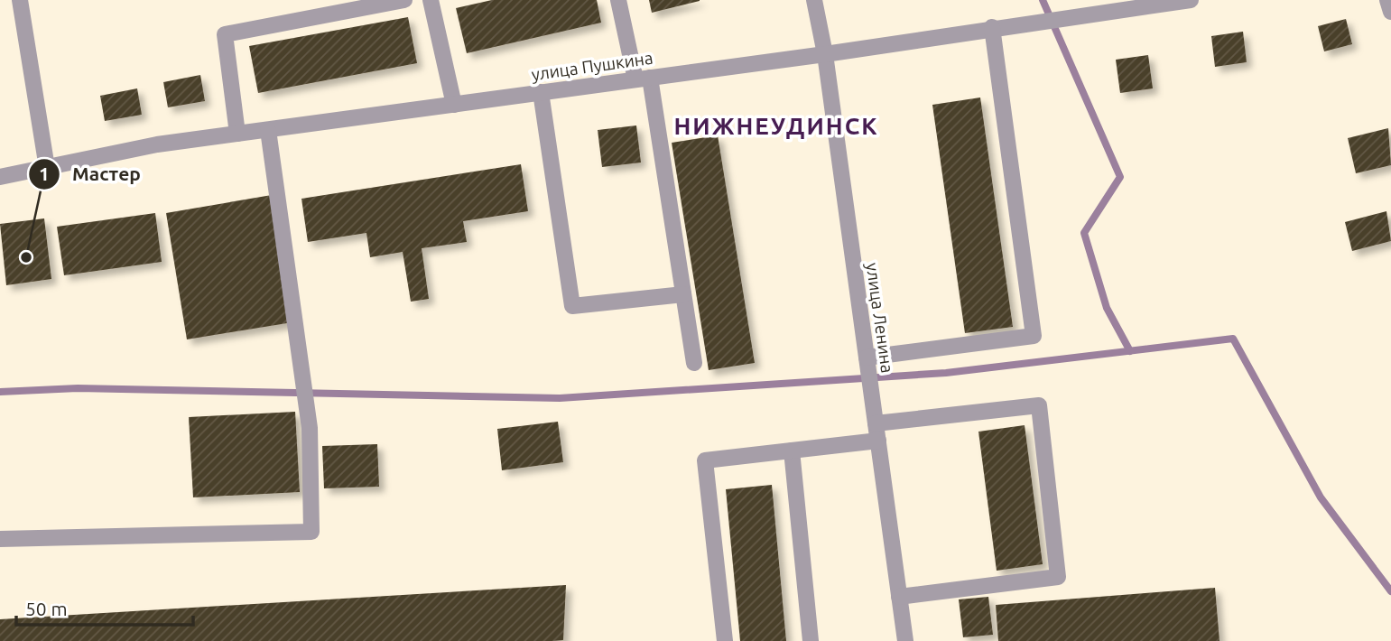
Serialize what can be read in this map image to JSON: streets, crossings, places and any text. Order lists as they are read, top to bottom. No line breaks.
{"streets":{"street":["улица Пушкина","улица Ленина"]},"crossings":[["улица Пушкина","улица Ленина"]],"districts":["НИЖНЕУДИНСК"],"places":["Мастер"],"scale_bar":"50 m"}
